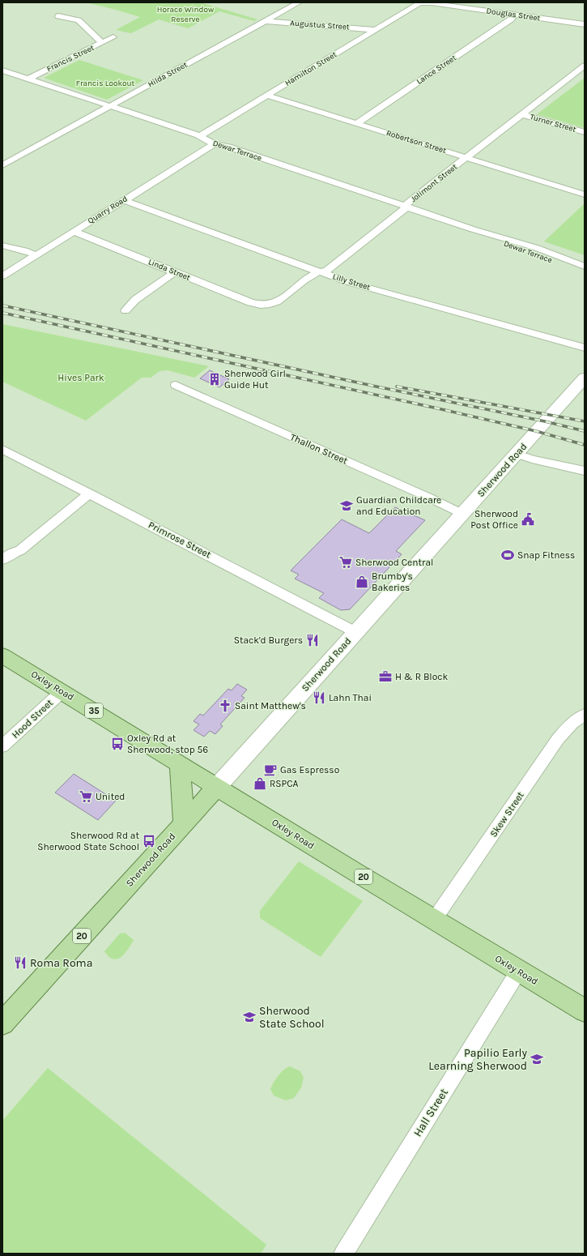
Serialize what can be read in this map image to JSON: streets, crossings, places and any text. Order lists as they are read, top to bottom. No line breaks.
{"streets":{"main road":["Sherwood Road","Oxley Road","35","20"],"street":["Douglas Street","Augustus Street","Francis Street","Hamilton Street","Lance Street","Hilda Street","Turner Street","Robertson Street","Dewar Terrace","Jolimont Street","Quarry Road","Linda Street","Lilly Street","Thallon Street","Primrose Street","Hood Street","Skew Street","Hall Street"]},"crossings":[["Douglas Street","Hamilton Street"],["Douglas Street","Lance Street"],["Augustus Street","Hamilton Street"],["Augustus Street","Hilda Street"],["Francis Street","Dewar Terrace"],["Hamilton Street","Robertson Street"],["Hamilton Street","Dewar Terrace"],["Lance Street","Robertson Street"],["Hilda Street","Dewar Terrace"],["Turner Street","Jolimont Street"],["Robertson Street","Jolimont Street"],["Dewar Terrace","Jolimont Street"],["Dewar Terrace","Quarry Road"],["Jolimont Street","Linda Street"],["Jolimont Street","Lilly Street"],["Quarry Road","Linda Street"],["Quarry Road","Lilly Street"],["Thallon Street","Sherwood Road"],["Sherwood Road","Primrose Street"],["Sherwood Road","Oxley Road"],["Oxley Road","Hood Street"],["Oxley Road","Skew Street"],["Oxley Road","Hall Street"]],"parks":["Horace Window Reserve","Francis Lookout","Hives Park"],"places":{"building":["Sherwood Girl Guide Hut"],"school or university":["Guardian Childcare and Education","Sherwood State School","Papilio Early Learning Sherwood"],"public building":["Sherwood Post Office"],"sports":["Snap Fitness"],"supermarket":["Sherwood Central","United"],"shop":["Brumby's Bakeries","RSPCA"],"restaurant":["Stack'd Burgers","Lahn Thai","Roma Roma"],"office":["H & R Block"],"church":["Saint Matthew's"],"bus stop":["Oxley Rd at Sherwood, stop 56","Sherwood Rd at Sherwood State School"],"cafe":["Gas Espresso"]}}
